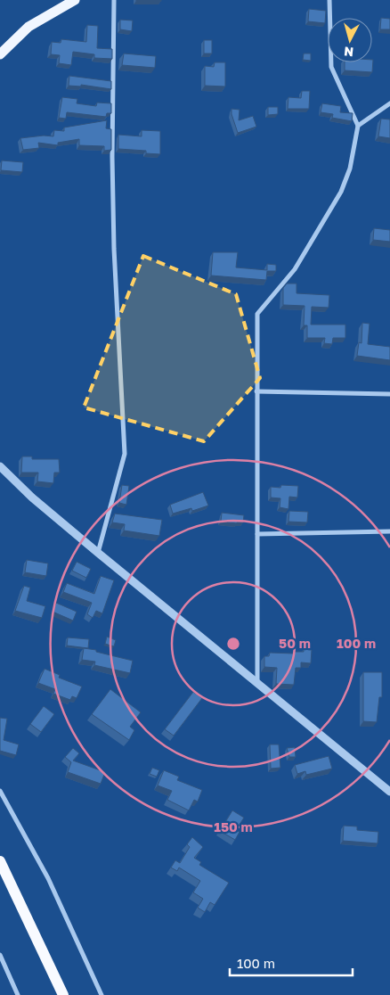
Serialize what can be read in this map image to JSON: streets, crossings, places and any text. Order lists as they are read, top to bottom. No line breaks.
{"scale_bar":"100 m","north":"bottom","rings":["50 m","100 m","150 m"]}
